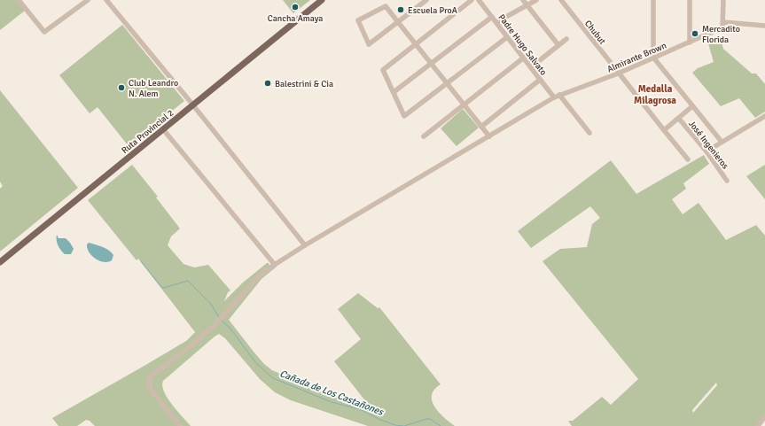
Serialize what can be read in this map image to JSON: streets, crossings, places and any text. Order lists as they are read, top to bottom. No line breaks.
{"streets":{"main road":["Ruta Provincial 2"],"street":["Chubut","Padre Hugo Salvato","Almirante Brown","José Ingenieros"]},"crossings":[["Chubut","Almirante Brown"],["Padre Hugo Salvato","Almirante Brown"]],"districts":["Medalla Milagrosa"],"water":["Cañada de Los Castañones"],"places":["Cancha Amaya","Escuela ProA","Mercadito Florida","Balestrini & Cia","Club Leandro N. Alem"]}
